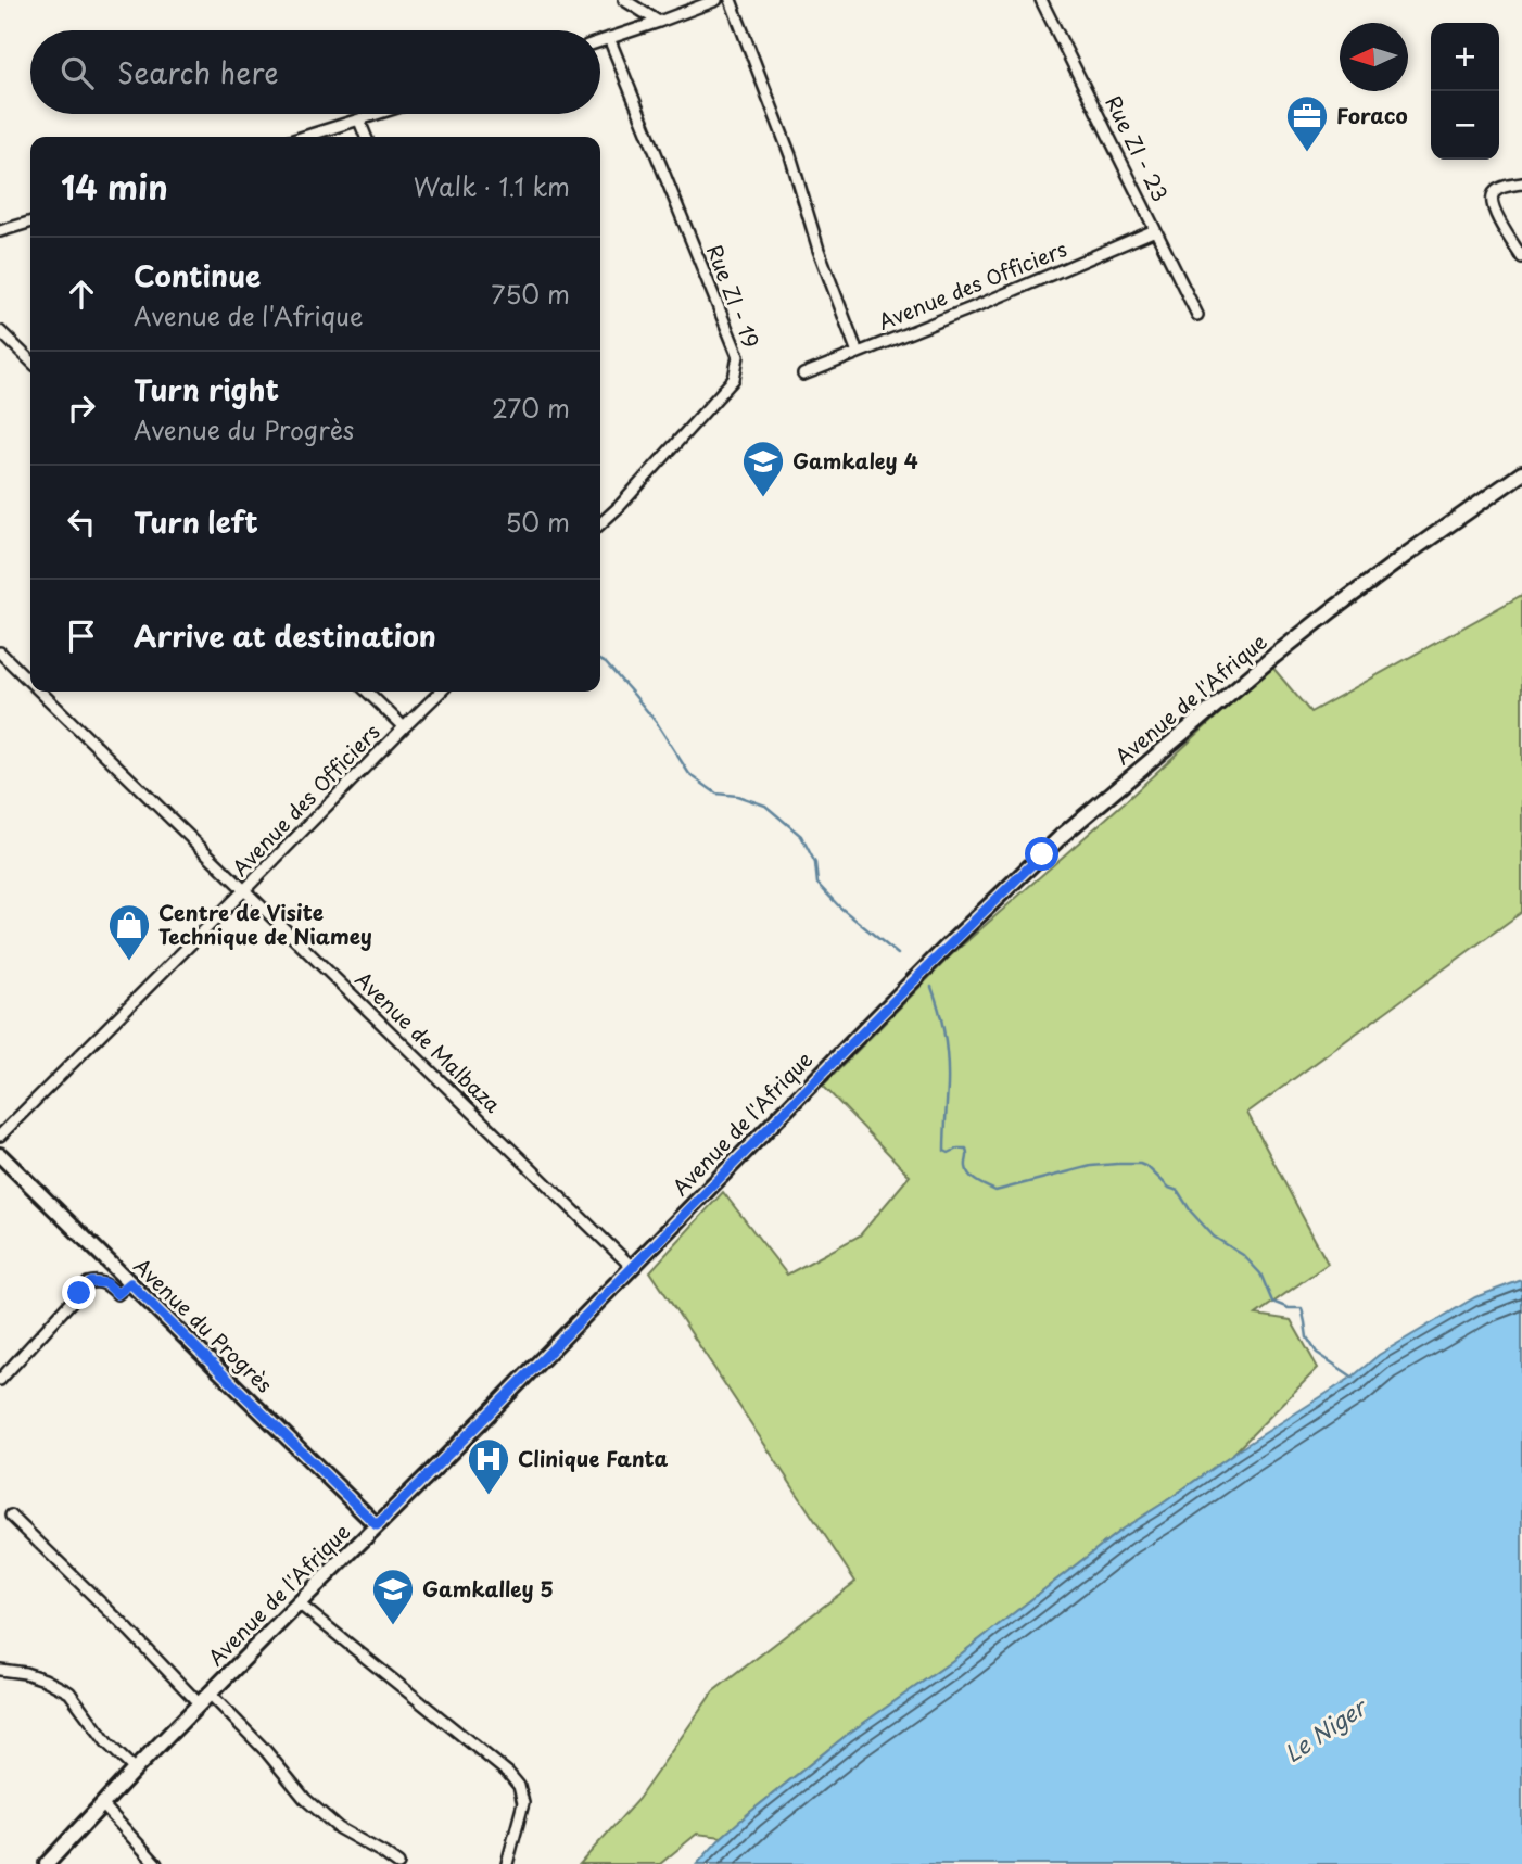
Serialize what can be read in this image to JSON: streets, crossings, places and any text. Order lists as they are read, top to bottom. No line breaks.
{"streets":{"main road":["Avenue de l'Afrique","Avenue du Progrès"],"street":["Rue ZI - 23","Avenue des Officiers","Rue ZI - 19","Avenue de Malbaza"]},"crossings":[["Rue ZI - 23","Avenue des Officiers"],["Avenue des Officiers","Avenue de Malbaza"],["Avenue de l'Afrique","Avenue de Malbaza"],["Avenue de l'Afrique","Avenue du Progrès"]],"water":["Le Niger"],"places":{"office":["Foraco"],"school or university":["Gamkaley 4","Gamkalley 5"],"shop":["Centre de Visite Technique de Niamey"],"hospital":["Clinique Fanta"]},"north":"left","page":{"map_buttons":["+","−"],"search":"Search here","heading":["14 min","Walk · 1.1 km"],"list":[["Continue","Avenue de l'Afrique","750 m"],["Turn right","Avenue du Progrès","270 m"],["Turn left","50 m"],"Arrive at destination"]}}
